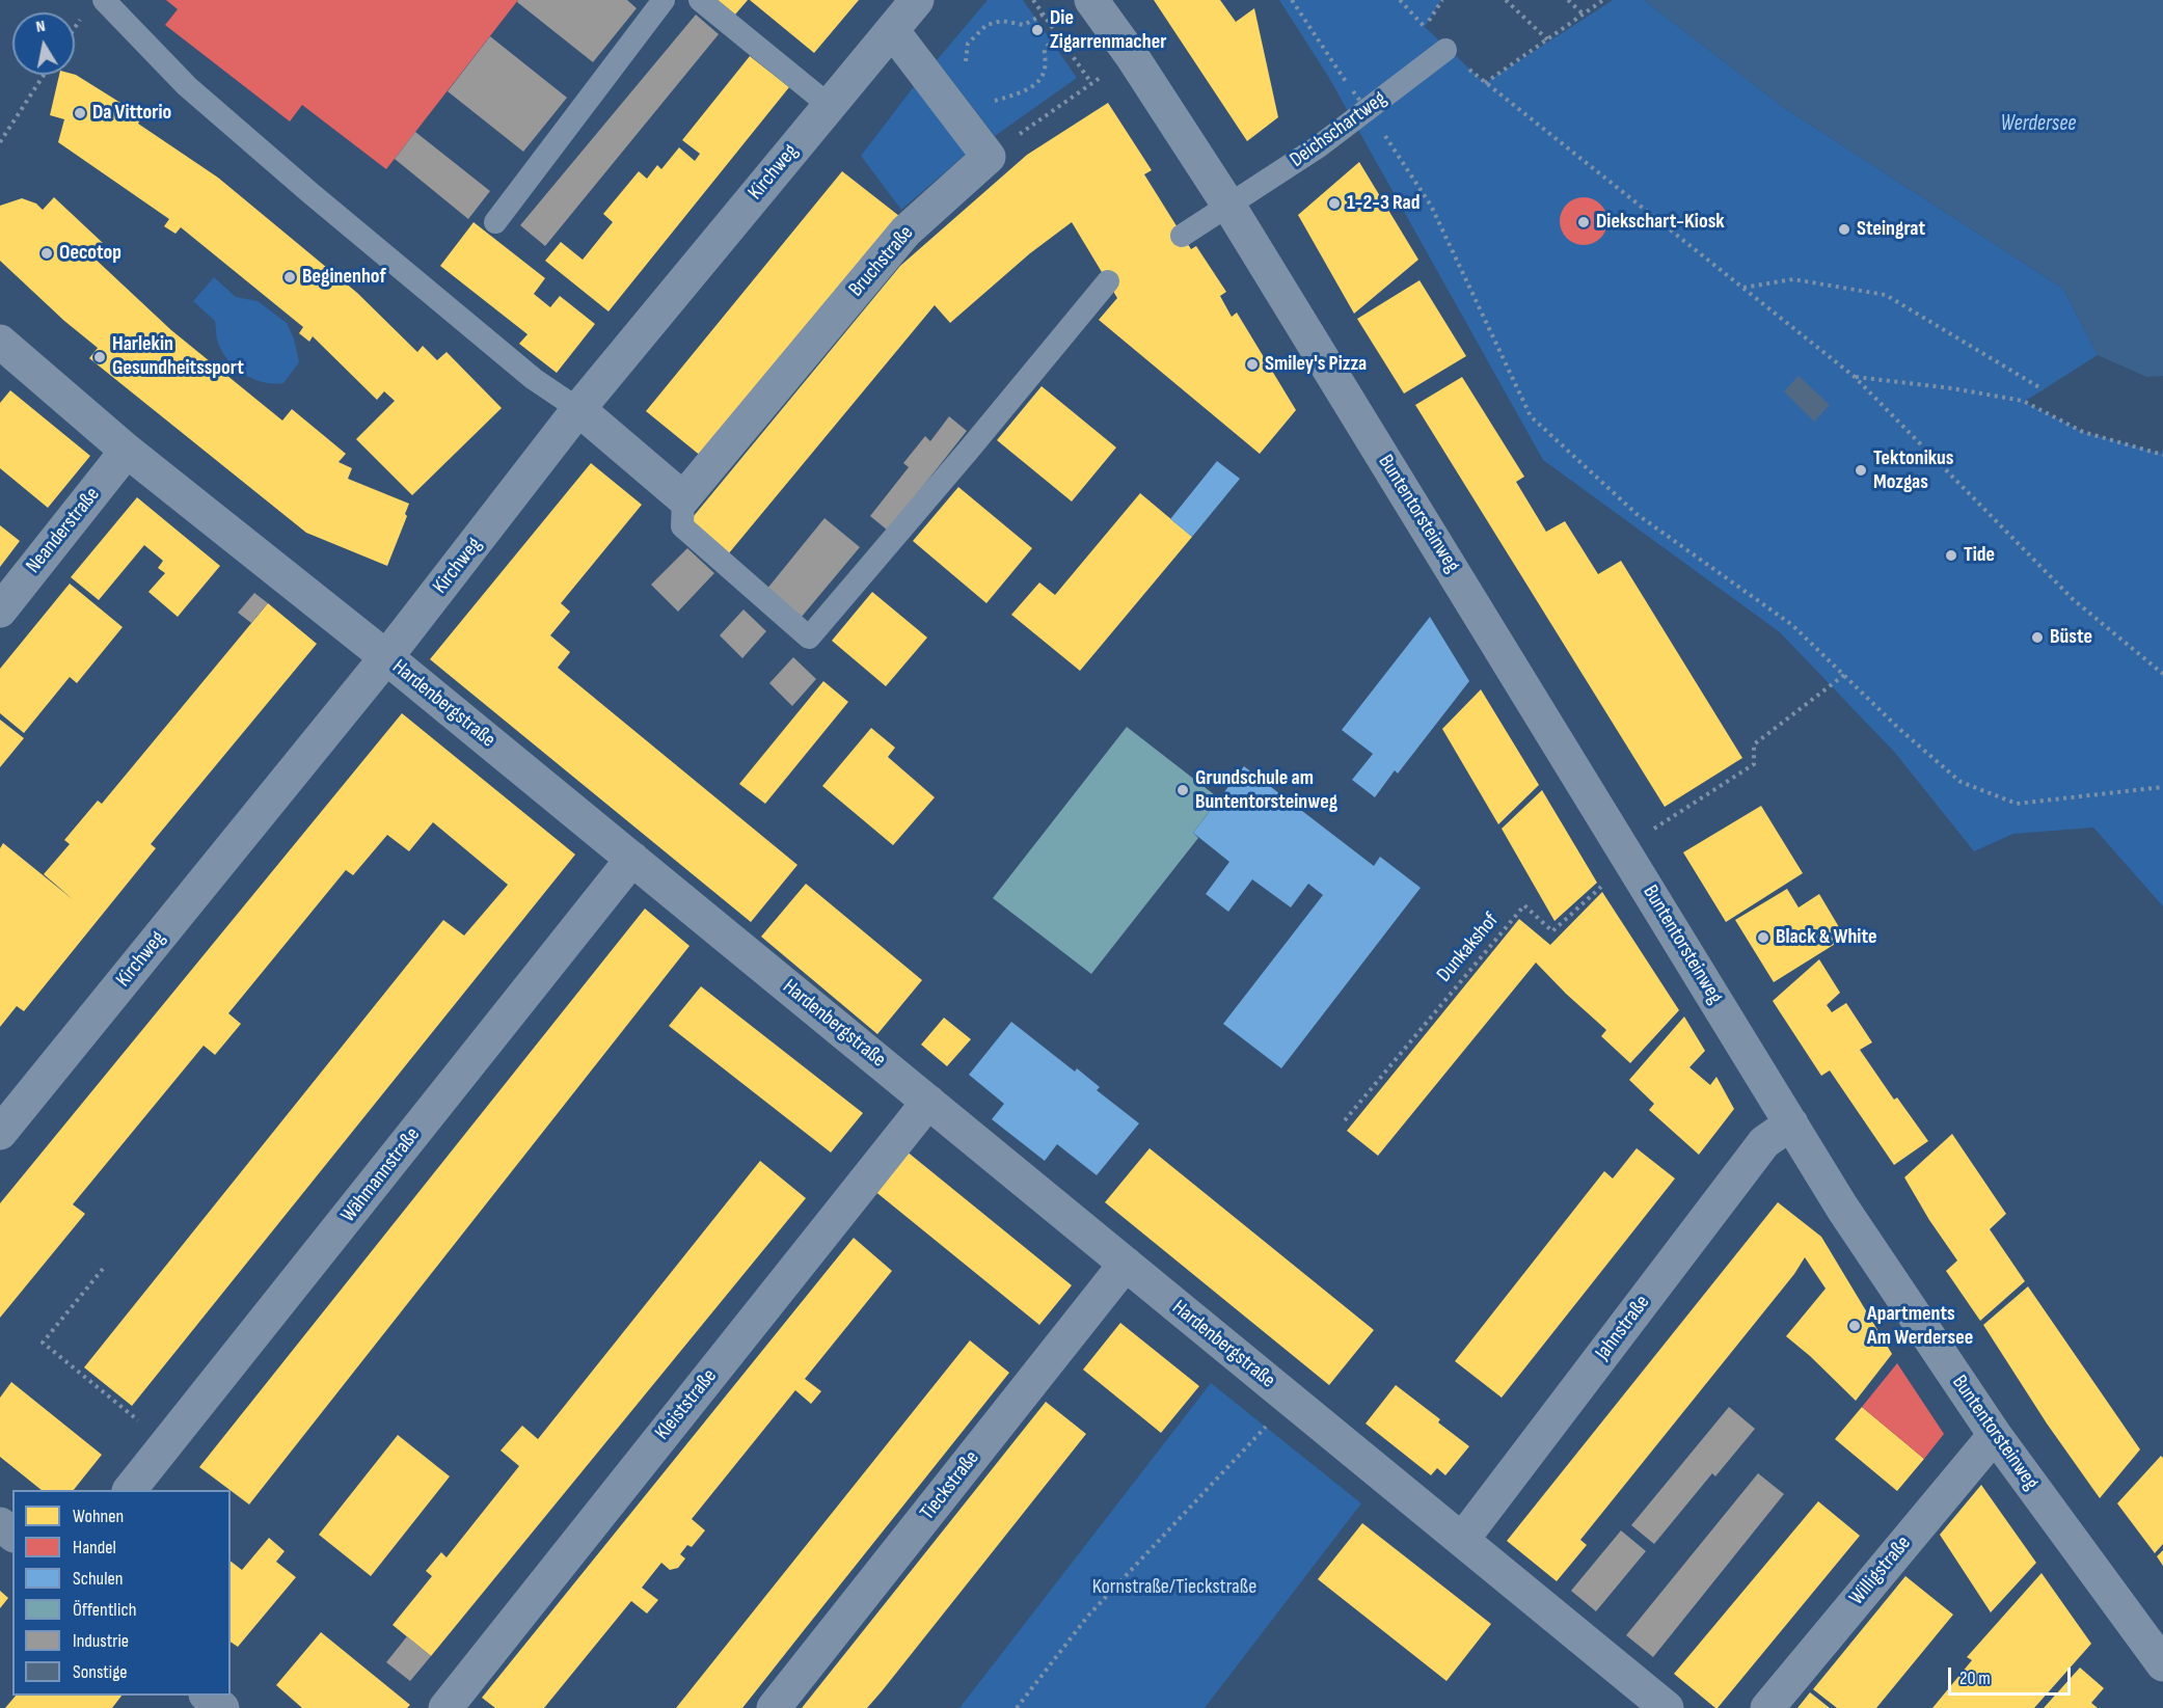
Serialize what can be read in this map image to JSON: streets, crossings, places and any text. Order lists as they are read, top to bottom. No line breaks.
{"streets":{"street":["Kirchweg","Bruchstraße","Buntentorsteinweg","Neanderstraße","Hardenbergstraße","Wähmannstraße","Jahnstraße","Kleiststraße","Tieckstraße","Willigstraße"],"lane":["Deichschartweg"],"path":["Dunkakshof"]},"crossings":[["Deichschartweg","Buntentorsteinweg"],["Kirchweg","Hardenbergstraße"],["Buntentorsteinweg","Dunkakshof"],["Buntentorsteinweg","Jahnstraße"],["Buntentorsteinweg","Willigstraße"],["Neanderstraße","Hardenbergstraße"],["Hardenbergstraße","Wähmannstraße"],["Hardenbergstraße","Jahnstraße"],["Hardenbergstraße","Kleiststraße"],["Hardenbergstraße","Tieckstraße"]],"water":["Werdersee"],"parks":["Kornstraße/Tieckstraße"],"places":["Die Zigarrenmacher","Da Vittorio","1-2-3 Rad","Diekschart-Kiosk","Steingrat","Oecotop","Beginenhof","Harlekin Gesundheitssport","Smiley's Pizza","Tektonikus Mozgas","Tide","Büste","Grundschule am Buntentorsteinweg","Black & White","Apartments Am Werdersee"],"legend":["Wohnen","Handel","Schulen","Öffentlich","Industrie","Sonstige"],"scale_bar":"20 m","north":"top"}
